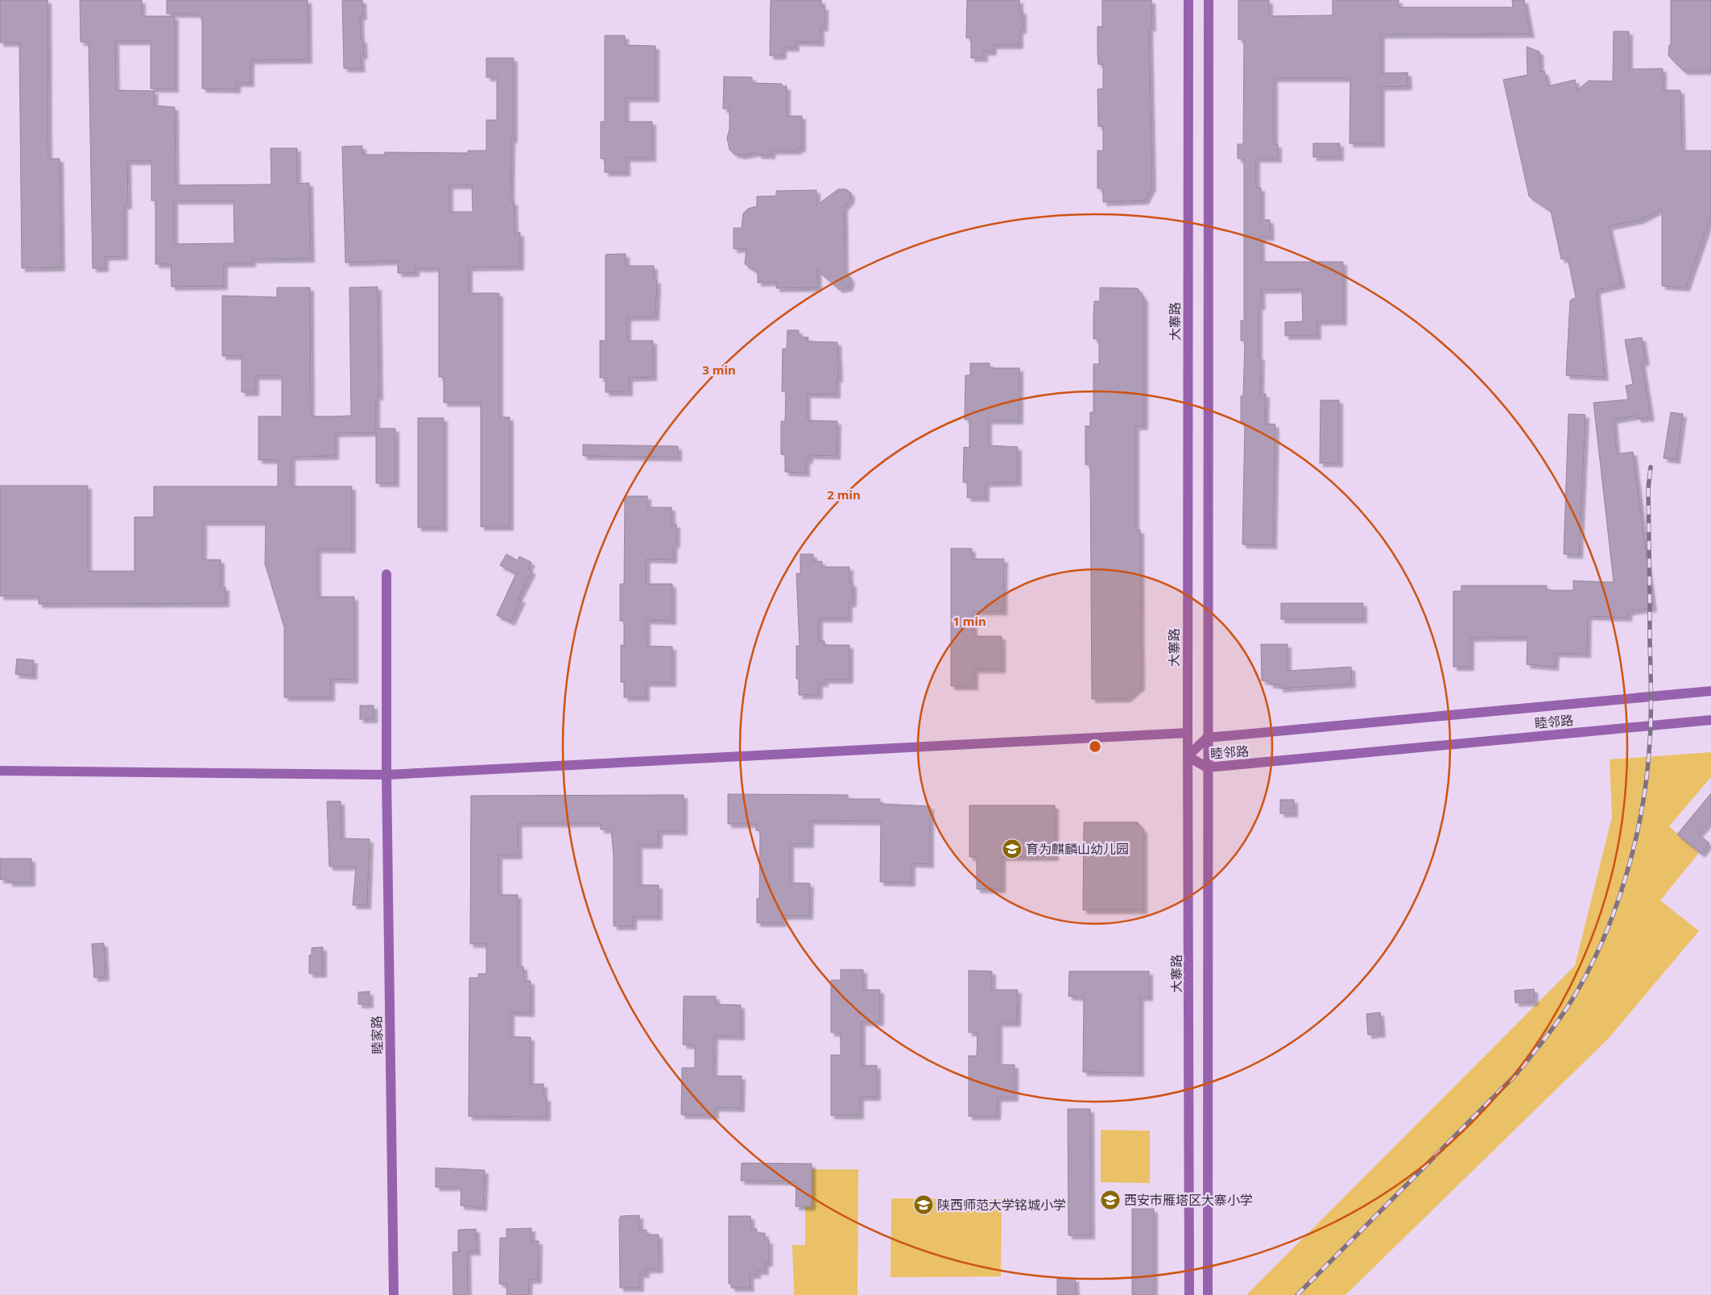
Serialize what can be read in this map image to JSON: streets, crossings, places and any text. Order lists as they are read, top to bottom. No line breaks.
{"streets":{"street":["大寨路","睦邻路","睦家路"]},"crossings":[["大寨路","睦邻路"]],"places":{"school or university":["育为麒麟山幼儿园","西安市雁塔区大寨小学","陕西师范大学铭城小学"]},"rings":["3 min","2 min","1 min"]}
